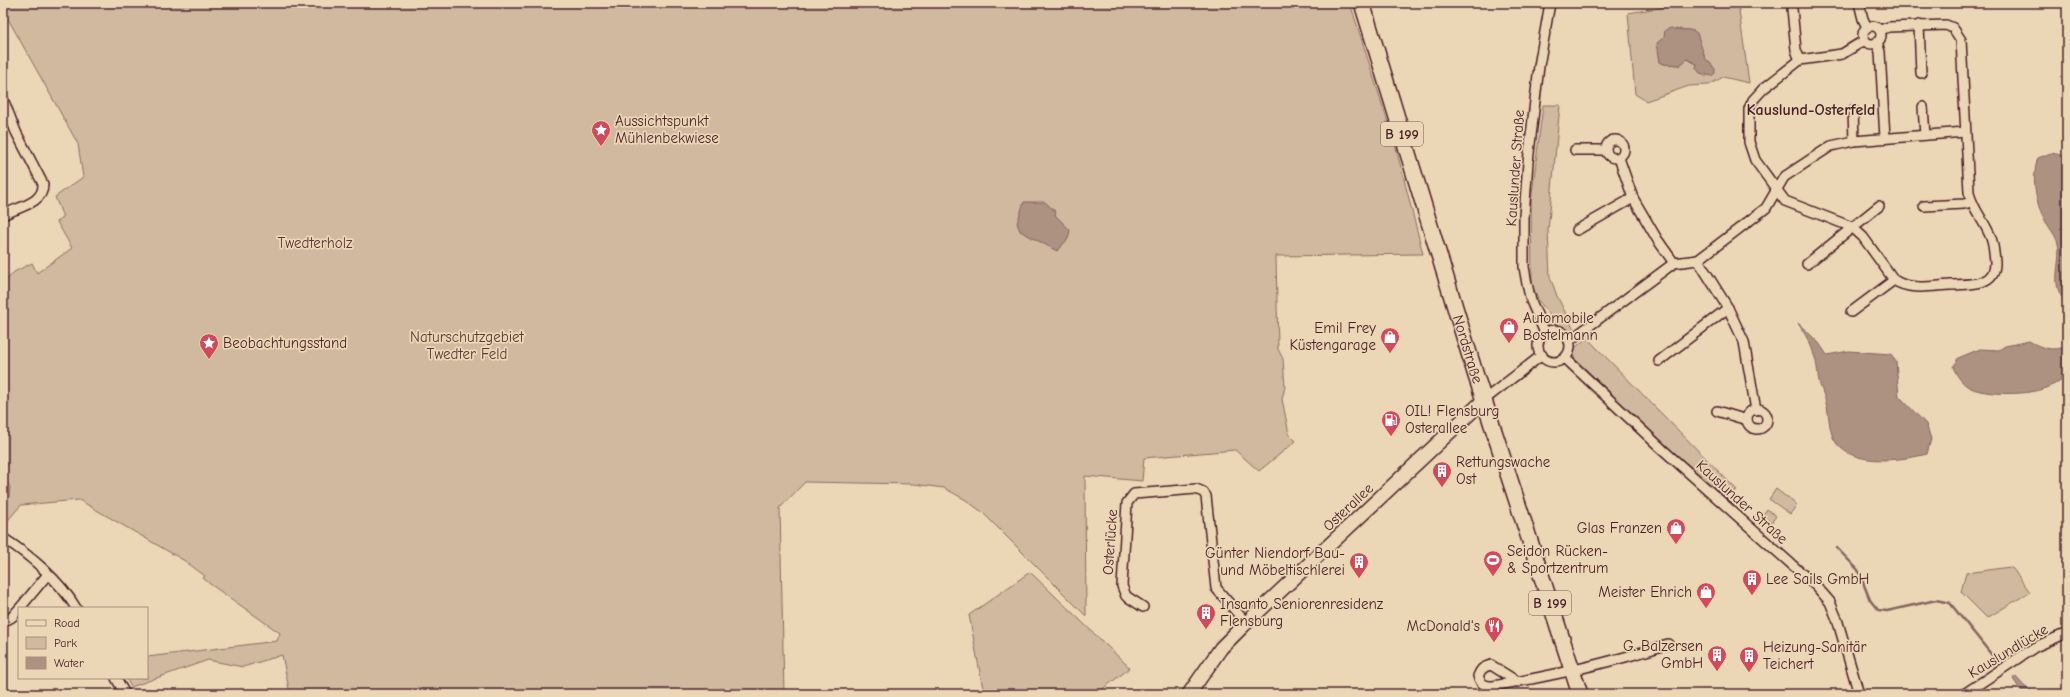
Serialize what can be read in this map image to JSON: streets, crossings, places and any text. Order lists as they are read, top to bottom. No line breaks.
{"streets":{"main road":["B 199","Nordstraße"],"street":["Kauslunder Straße","Osterallee","Osterlücke","Kauslundlücke"]},"crossings":[["Kauslunder Straße","Osterallee"],["Nordstraße","Osterallee"],["Osterallee","Osterlücke"]],"districts":["Kauslund-Osterfeld"],"parks":["Twedterholz","Naturschutzgebiet Twedter Feld"],"places":{"place":["Aussichtspunkt Mühlenbekwiese","Beobachtungsstand"],"shop":["Automobile Bostelmann","Emil Frey Küstengarage","Glas Franzen","Meister Ehrich"],"fuel station":["OIL! Flensburg Osterallee"],"building":["Rettungswache Ost","Günter Niendorf Bau- und Möbeltischlerei","Lee Sails GmbH","Insanto Seniorenresidenz Flensburg","G. Balzersen GmbH","Heizung-Sanitär Teichert"],"sports":["Seidon Rücken- & Sportzentrum"],"restaurant":["McDonald's"]},"legend":["Road","Park","Water"]}
